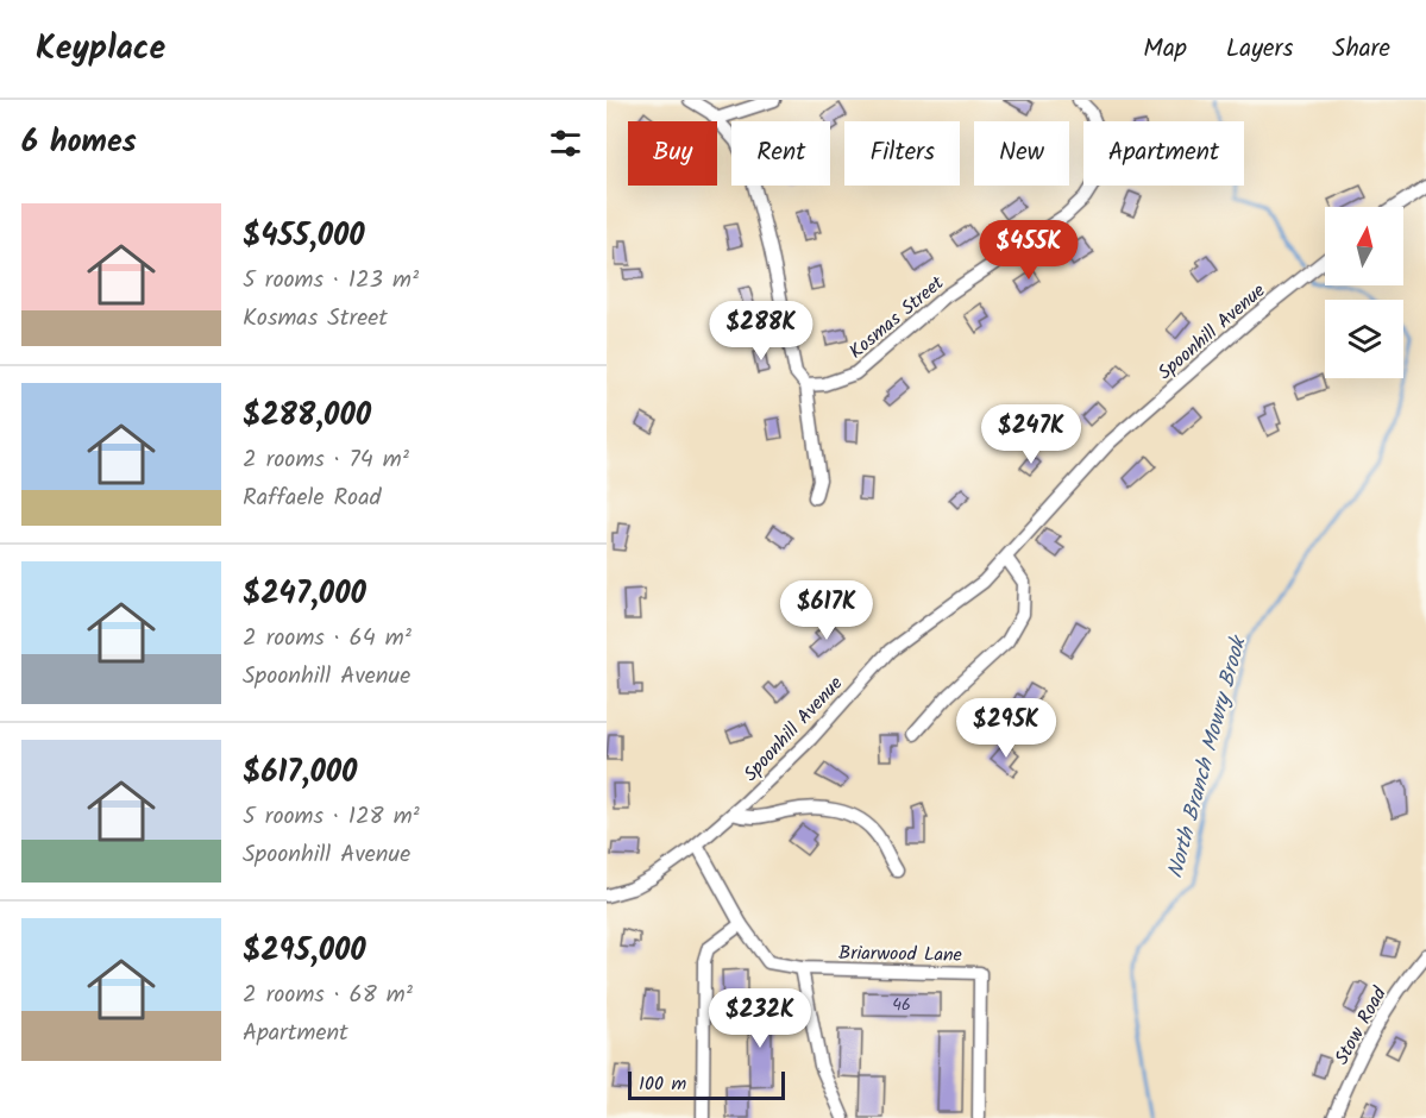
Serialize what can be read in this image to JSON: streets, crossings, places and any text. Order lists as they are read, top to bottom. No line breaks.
{"streets":{"street":["Kosmas Street","Spoonhill Avenue","Briarwood Lane","Stow Road"]},"crossings":[["Spoonhill Avenue","Briarwood Lane"]],"water":["North Branch Mowry Brook"],"house_numbers":["46"],"scale_bar":"100 m","north":"top","page":{"header":"Keyplace","nav":["Map","Layers","Share"],"heading":"6 homes","chip":["Buy","Rent","Filters","New","Apartment"],"list":[{"name":"$455,000","note":"5 rooms · 123 m² · Kosmas Street"},{"name":"$288,000","note":"2 rooms · 74 m² · Raffaele Road"},{"name":"$247,000","note":"2 rooms · 64 m² · Spoonhill Avenue"},{"name":"$617,000","note":"5 rooms · 128 m² · Spoonhill Avenue"},{"name":"$295,000","note":"2 rooms · 68 m² · Apartment"}],"price":["$455K","$288K","$247K","$617K","$295K","$232K"],"scale":"100 m"}}
